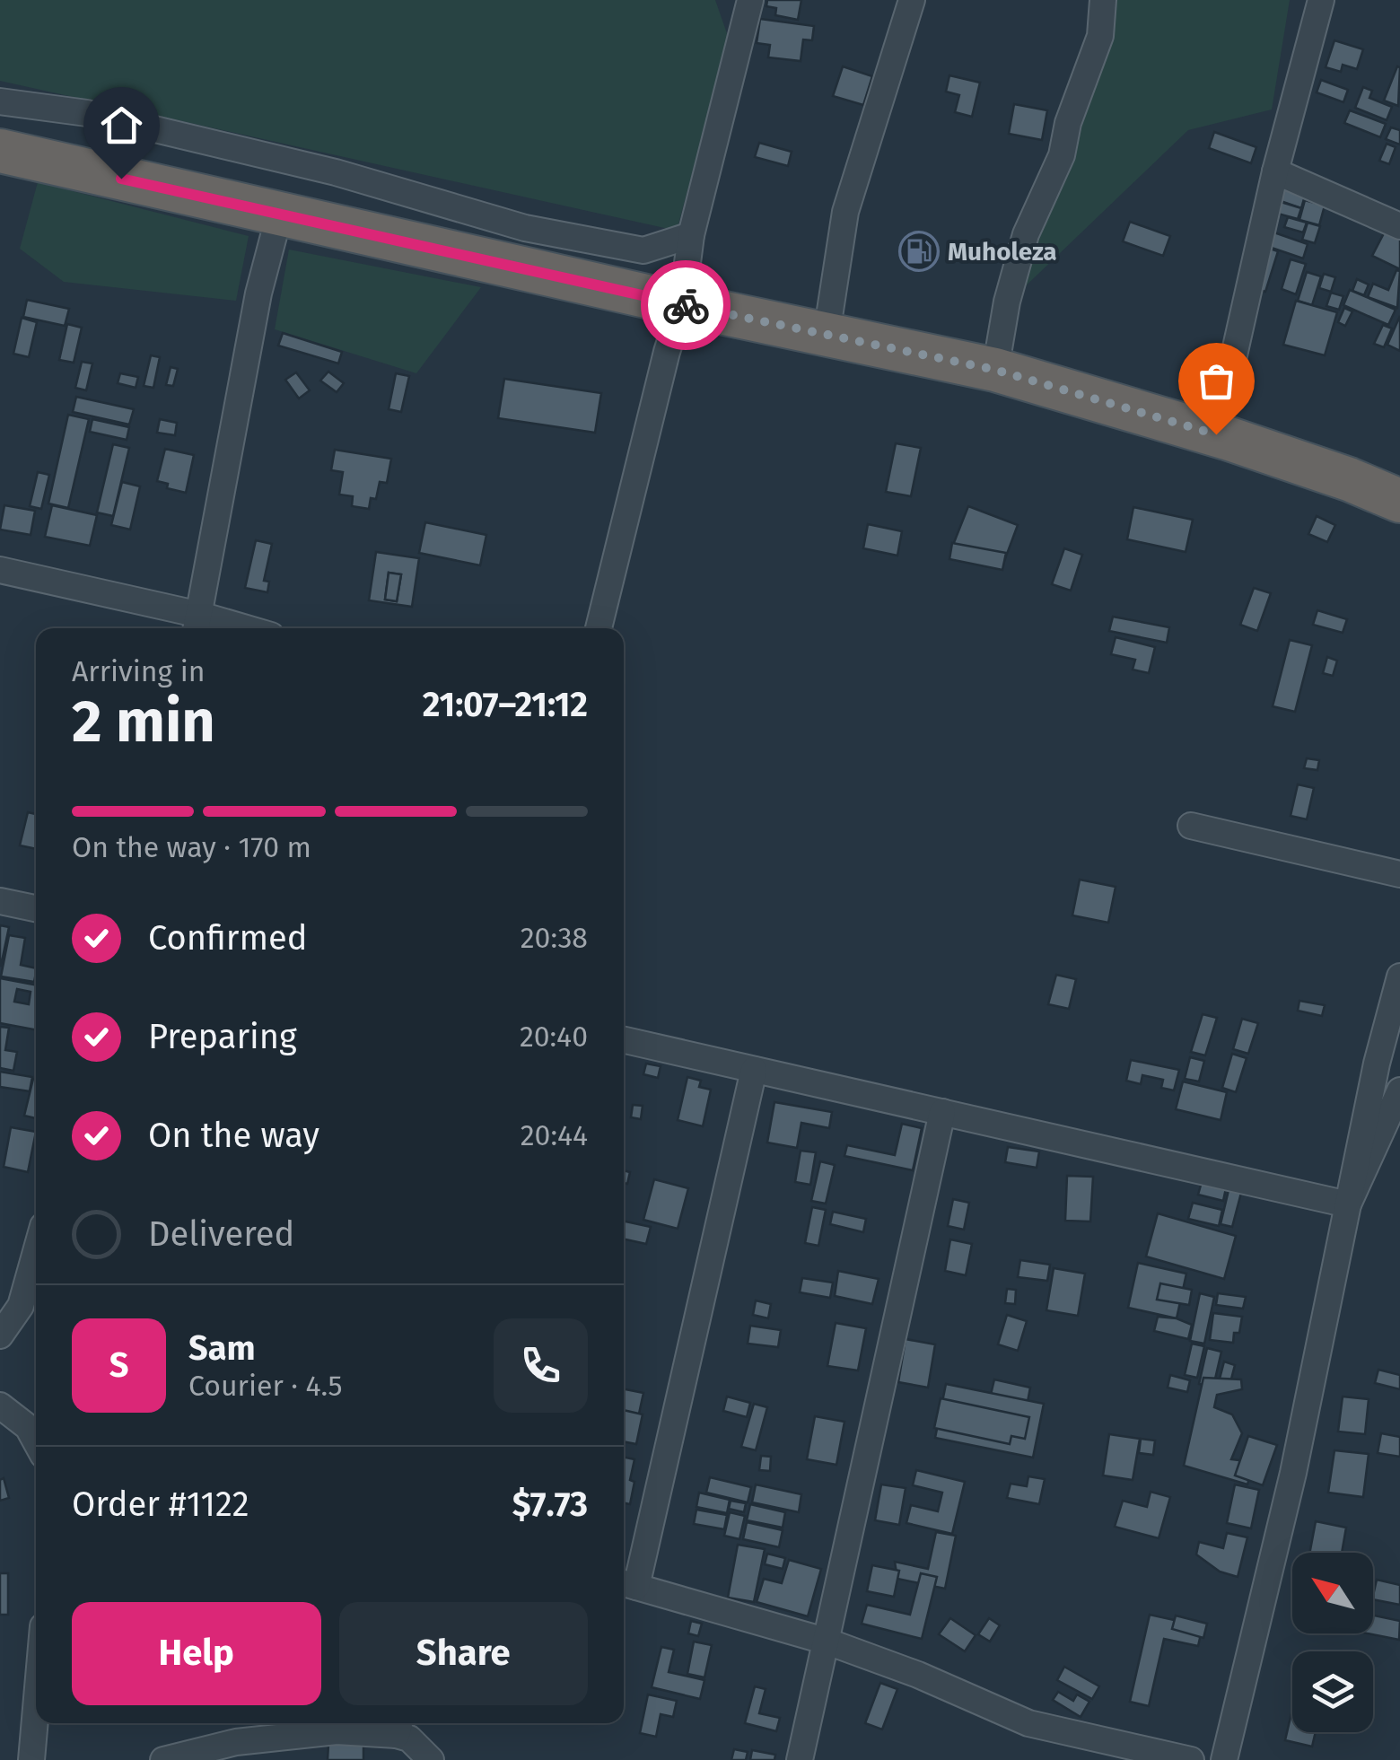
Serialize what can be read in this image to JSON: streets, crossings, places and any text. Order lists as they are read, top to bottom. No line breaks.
{"places":{"fuel station":["Muholeza"]},"north":"top left","page":{"heading":["2 min","Arriving in","21:07–21:12"],"panel":["Sam","Courier · 4.5","Order #1122","$7.73"],"bar":"On the way · 170 m","list":[["Confirmed","20:38"],["Preparing","20:40"],["On the way","20:44"],"Delivered"],"round":"S","buttons":["Help","Share"]}}
